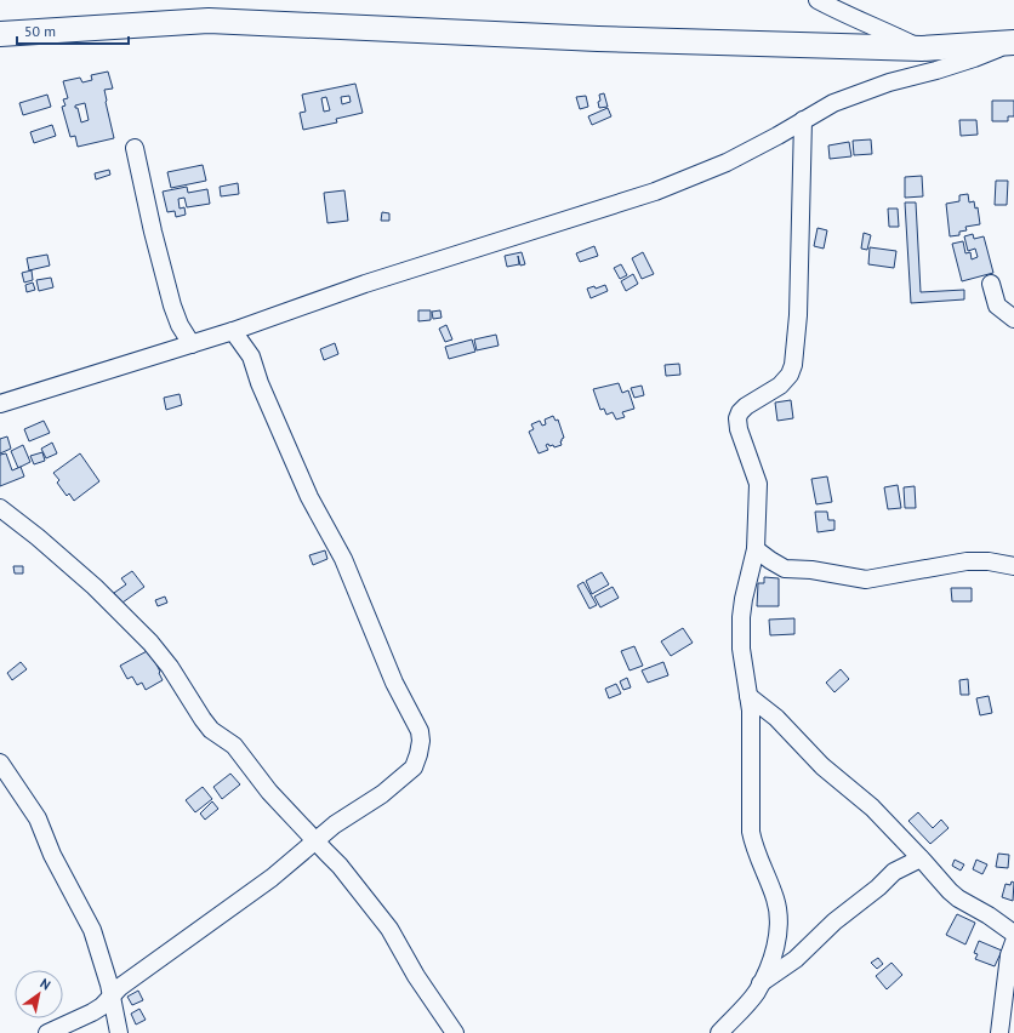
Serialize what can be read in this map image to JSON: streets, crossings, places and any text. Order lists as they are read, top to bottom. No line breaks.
{"scale_bar":"50 m","north":"top right"}
